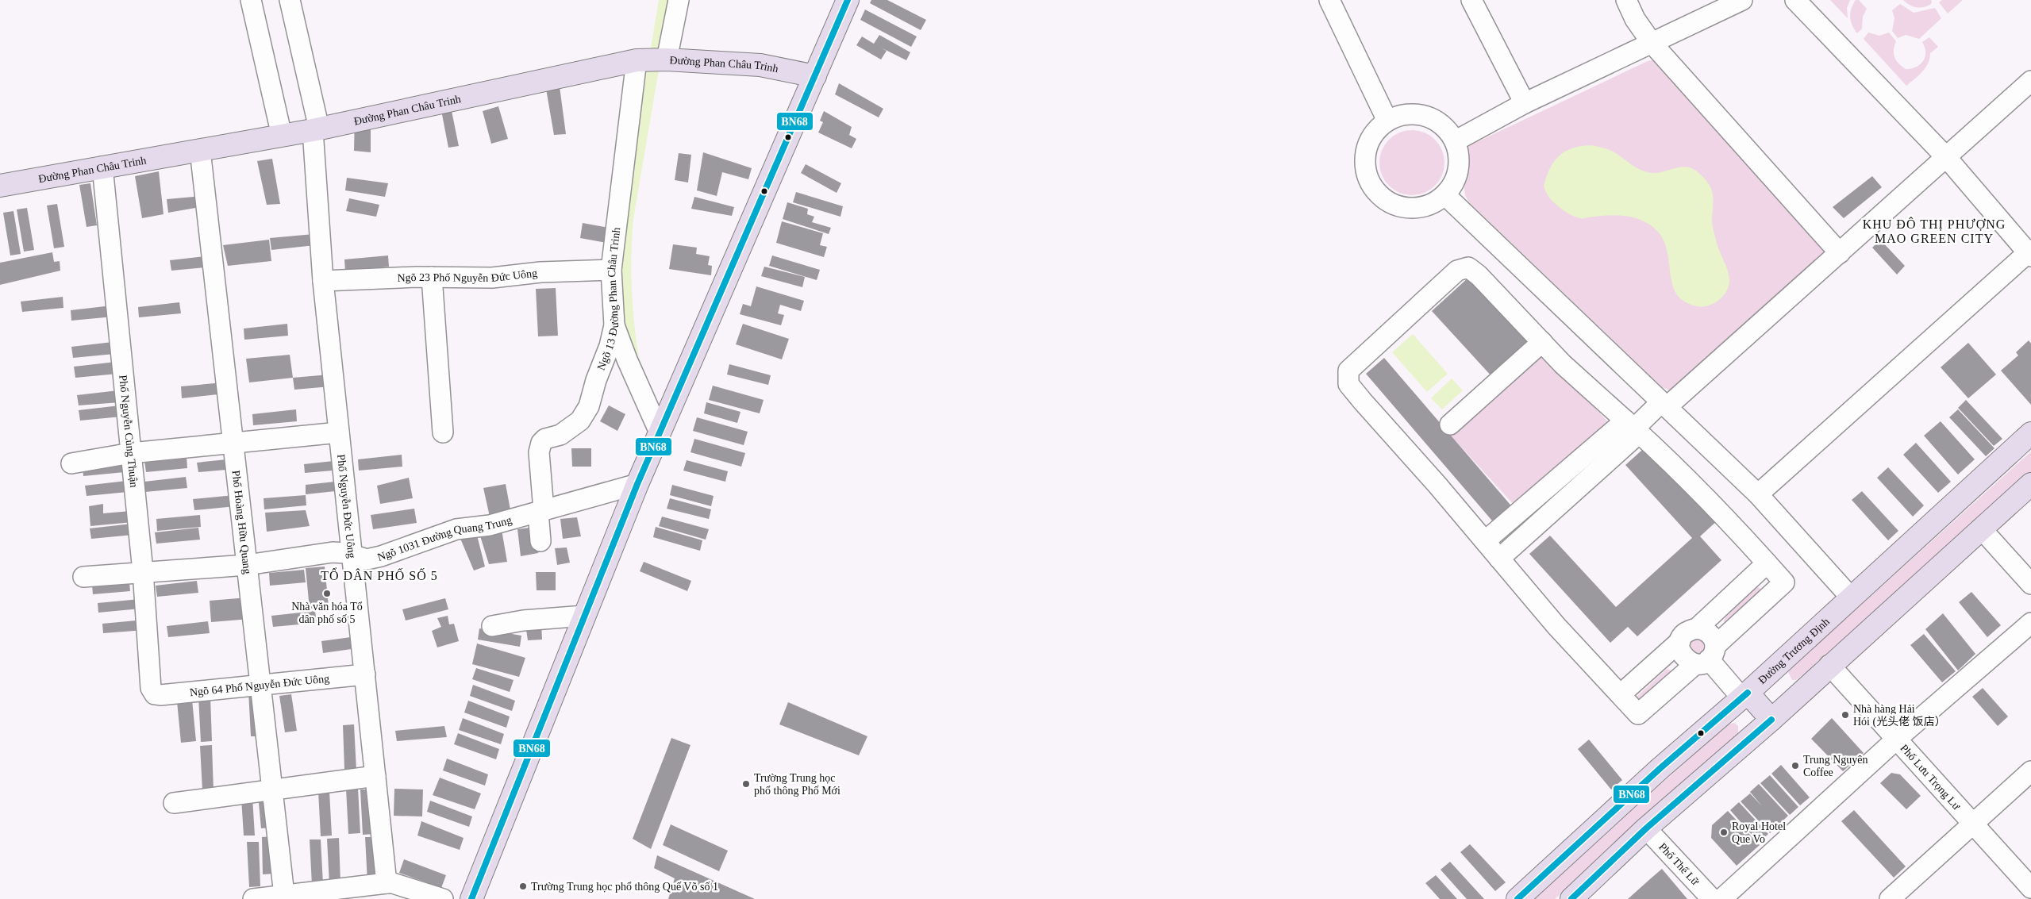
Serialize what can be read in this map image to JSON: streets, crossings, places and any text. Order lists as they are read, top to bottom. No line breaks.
{"streets":{"main road":["Đường Phan Châu Trinh","Đường Trương Định"],"street":["Ngõ 23 Phố Nguyễn Đức Uông","Ngõ 13 Đường Phan Châu Trinh","Phố Nguyễn Củng Thuận","Phố Nguyễn Đức Uông","Phố Hoàng Hữu Quang","Ngõ 1031 Đường Quang Trung","Ngõ 64 Phố Nguyễn Đức Uông","Phố Lưu Trọng Lư","Phố Thế Lữ"]},"crossings":[["Đường Phan Châu Trinh","Ngõ 13 Đường Phan Châu Trinh"],["Đường Phan Châu Trinh","Phố Nguyễn Củng Thuận"],["Đường Phan Châu Trinh","Phố Nguyễn Đức Uông"],["Đường Phan Châu Trinh","Phố Hoàng Hữu Quang"],["Ngõ 23 Phố Nguyễn Đức Uông","Ngõ 13 Đường Phan Châu Trinh"],["Ngõ 23 Phố Nguyễn Đức Uông","Phố Nguyễn Đức Uông"],["Ngõ 13 Đường Phan Châu Trinh","Ngõ 1031 Đường Quang Trung"],["Phố Nguyễn Củng Thuận","Ngõ 1031 Đường Quang Trung"],["Phố Nguyễn Củng Thuận","Ngõ 64 Phố Nguyễn Đức Uông"],["Phố Nguyễn Đức Uông","Ngõ 1031 Đường Quang Trung"],["Phố Nguyễn Đức Uông","Ngõ 64 Phố Nguyễn Đức Uông"],["Phố Hoàng Hữu Quang","Ngõ 1031 Đường Quang Trung"],["Phố Hoàng Hữu Quang","Ngõ 64 Phố Nguyễn Đức Uông"]],"districts":["KHU ĐÔ THỊ PHƯỢNG MAO GREEN CITY","TỔ DÂN PHỐ SỐ 5"],"places":["Nhà văn hóa Tổ dân phố số 5","Nhà hàng Hải Hói (光头佬 饭店）","Trung Nguyên Coffee","Trường Trung học phổ thông Phố Mới","Royal Hotel Que Vo","Trường Trung học phổ thông Quế Võ số 1"],"lines":["transit line BN68"]}
